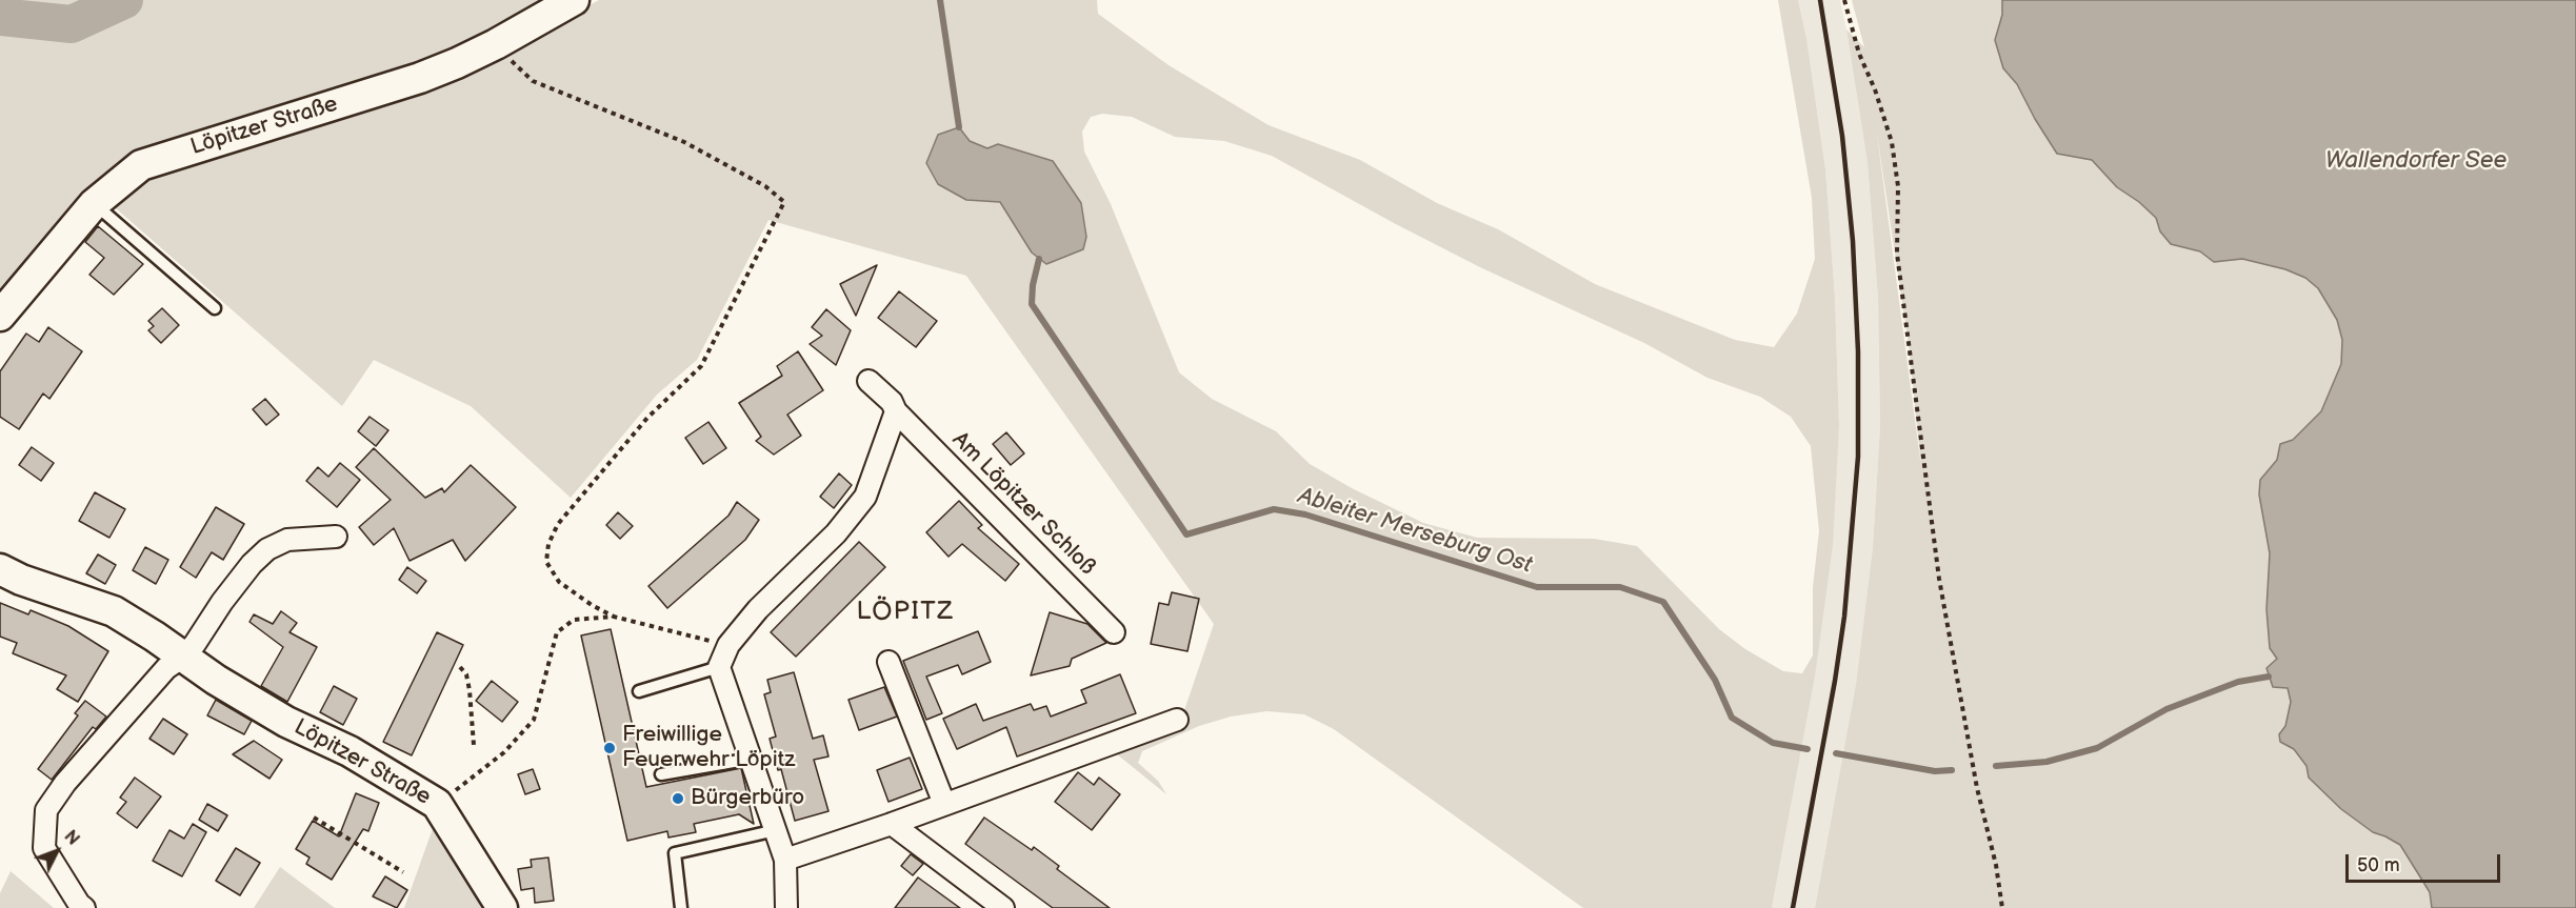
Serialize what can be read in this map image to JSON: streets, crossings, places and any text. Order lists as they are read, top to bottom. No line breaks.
{"streets":{"street":["Löpitzer Straße","Am Löpitzer Schloß"]},"districts":["LÖPITZ"],"water":["Wallendorfer See","Ableiter Merseburg Ost"],"places":["Freiwillige Feuerwehr Löpitz","Bürgerbüro"],"scale_bar":"50 m","north":"top right"}
